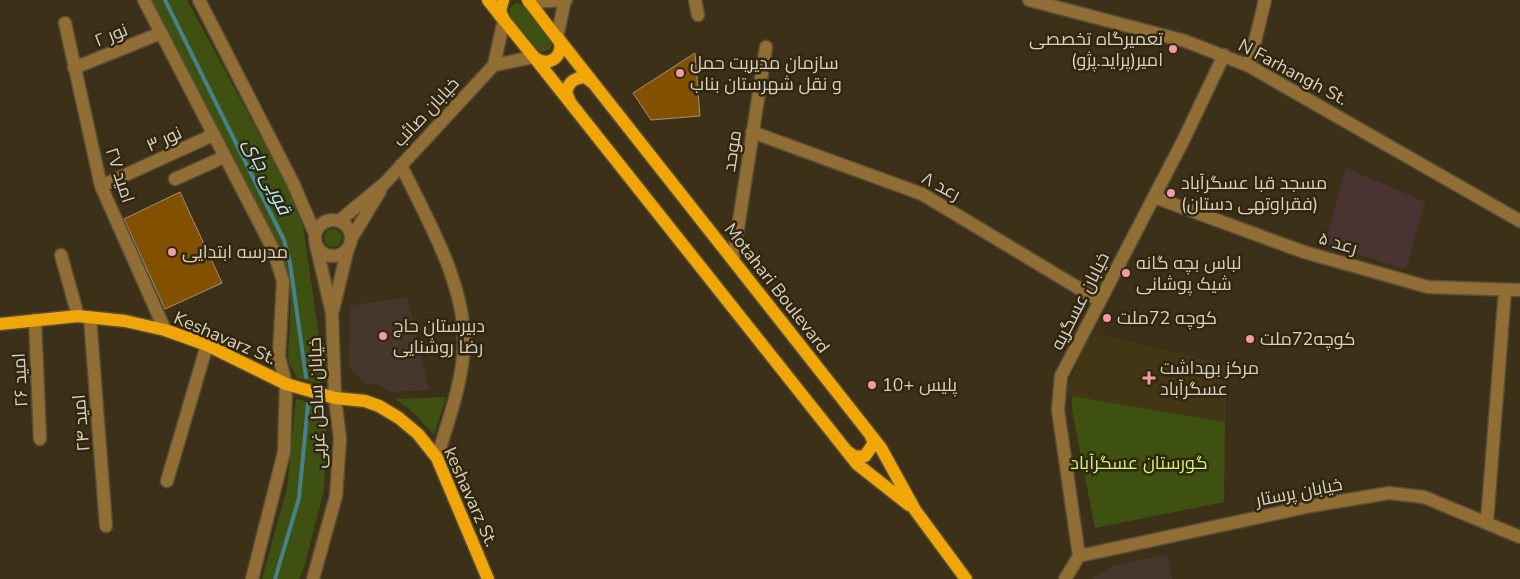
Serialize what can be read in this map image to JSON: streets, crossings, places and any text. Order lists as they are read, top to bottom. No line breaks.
{"streets":{"main road":["Motahari Boulevard","Keshavarz St.","keshavarz St."],"street":["نور ۲","N Farhangh St.","خیابان صائب","نور ۳","موحد","امید ۲۷","رعد ۸","رعد ۵","خیابان عسگریه","امید ۲۶","خیابان ساحل غربی","امید ۲۴","خیابان پرستار"]},"crossings":[["نور ۲","امید ۲۷"],["N Farhangh St.","خیابان عسگریه"],["خیابان صائب","خیابان ساحل غربی"],["نور ۳","امید ۲۷"],["موحد","رعد ۸"],["موحد","Motahari Boulevard"],["امید ۲۷","Keshavarz St."],["رعد ۸","خیابان عسگریه"],["رعد ۵","خیابان عسگریه"],["خیابان عسگریه","خیابان پرستار"],["Keshavarz St.","امید ۲۶"],["Keshavarz St.","خیابان ساحل غربی"],["Keshavarz St.","امید ۲۴"],["Keshavarz St.","keshavarz St."],["خیابان ساحل غربی","keshavarz St."]],"water":["قوبی چای"],"parks":["گورستان عسگرآباد"],"places":{"other":["تعمیرگاه تخصصی امیر(پراید.پژو)","سازمان مدیریت حمل و نقل شهرستان بناب","مسجد قبا عسگرآباد (فقراوتهی دستان)","مدرسه ابتدایی","لباس بچه گانه شیک پوشانی","کوچه 72ملت","دبیرستان حاج رضا روشنایی","کوچه72ملت","پلیس +10"],"health":["مرکز بهداشت عسگرآباد"]}}
